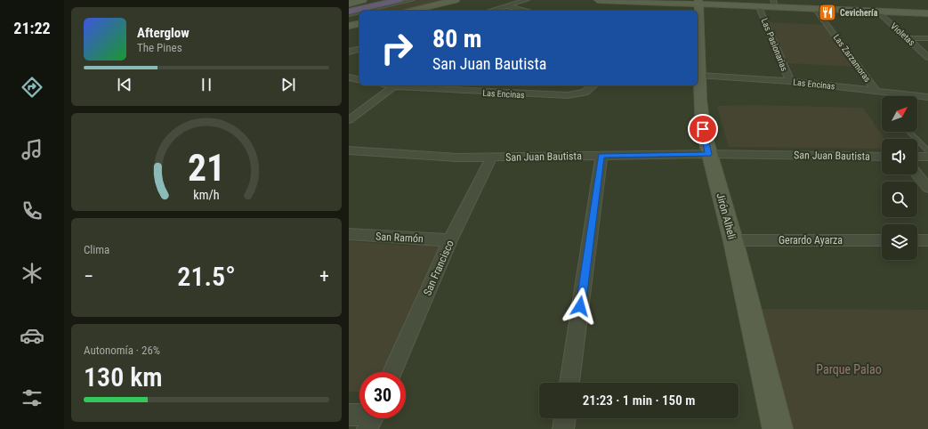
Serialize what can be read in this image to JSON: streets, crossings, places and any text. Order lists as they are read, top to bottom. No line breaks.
{"streets":{"street":["Violetas","Las Pasionarias","Las Zarzamoras","Las Encinas","San Juan Bautista","Jirón Alheli","San Ramón","Gerardo Ayarza","San Francisco"]},"crossings":[["Las Pasionarias","Las Encinas"],["Las Zarzamoras","Las Encinas"],["Las Encinas","Jirón Alheli"],["San Juan Bautista","Jirón Alheli"],["San Juan Bautista","San Francisco"],["Jirón Alheli","Gerardo Ayarza"],["San Ramón","San Francisco"]],"parks":["Parque Palao"],"places":{"restaurant":["Cevichería"]},"north":"top right","page":{"tabs":"21:22","turn":["80 m","San Juan Bautista"],"song":["Afterglow","The Pines"],"tile":["Clima",["Autonomía · 26%","130 km"]],"heat":["−","21.5°","+"],"limit":"30","trip":"21:23 · 1 min · 150 m","gauge":["21","km/h"]}}
